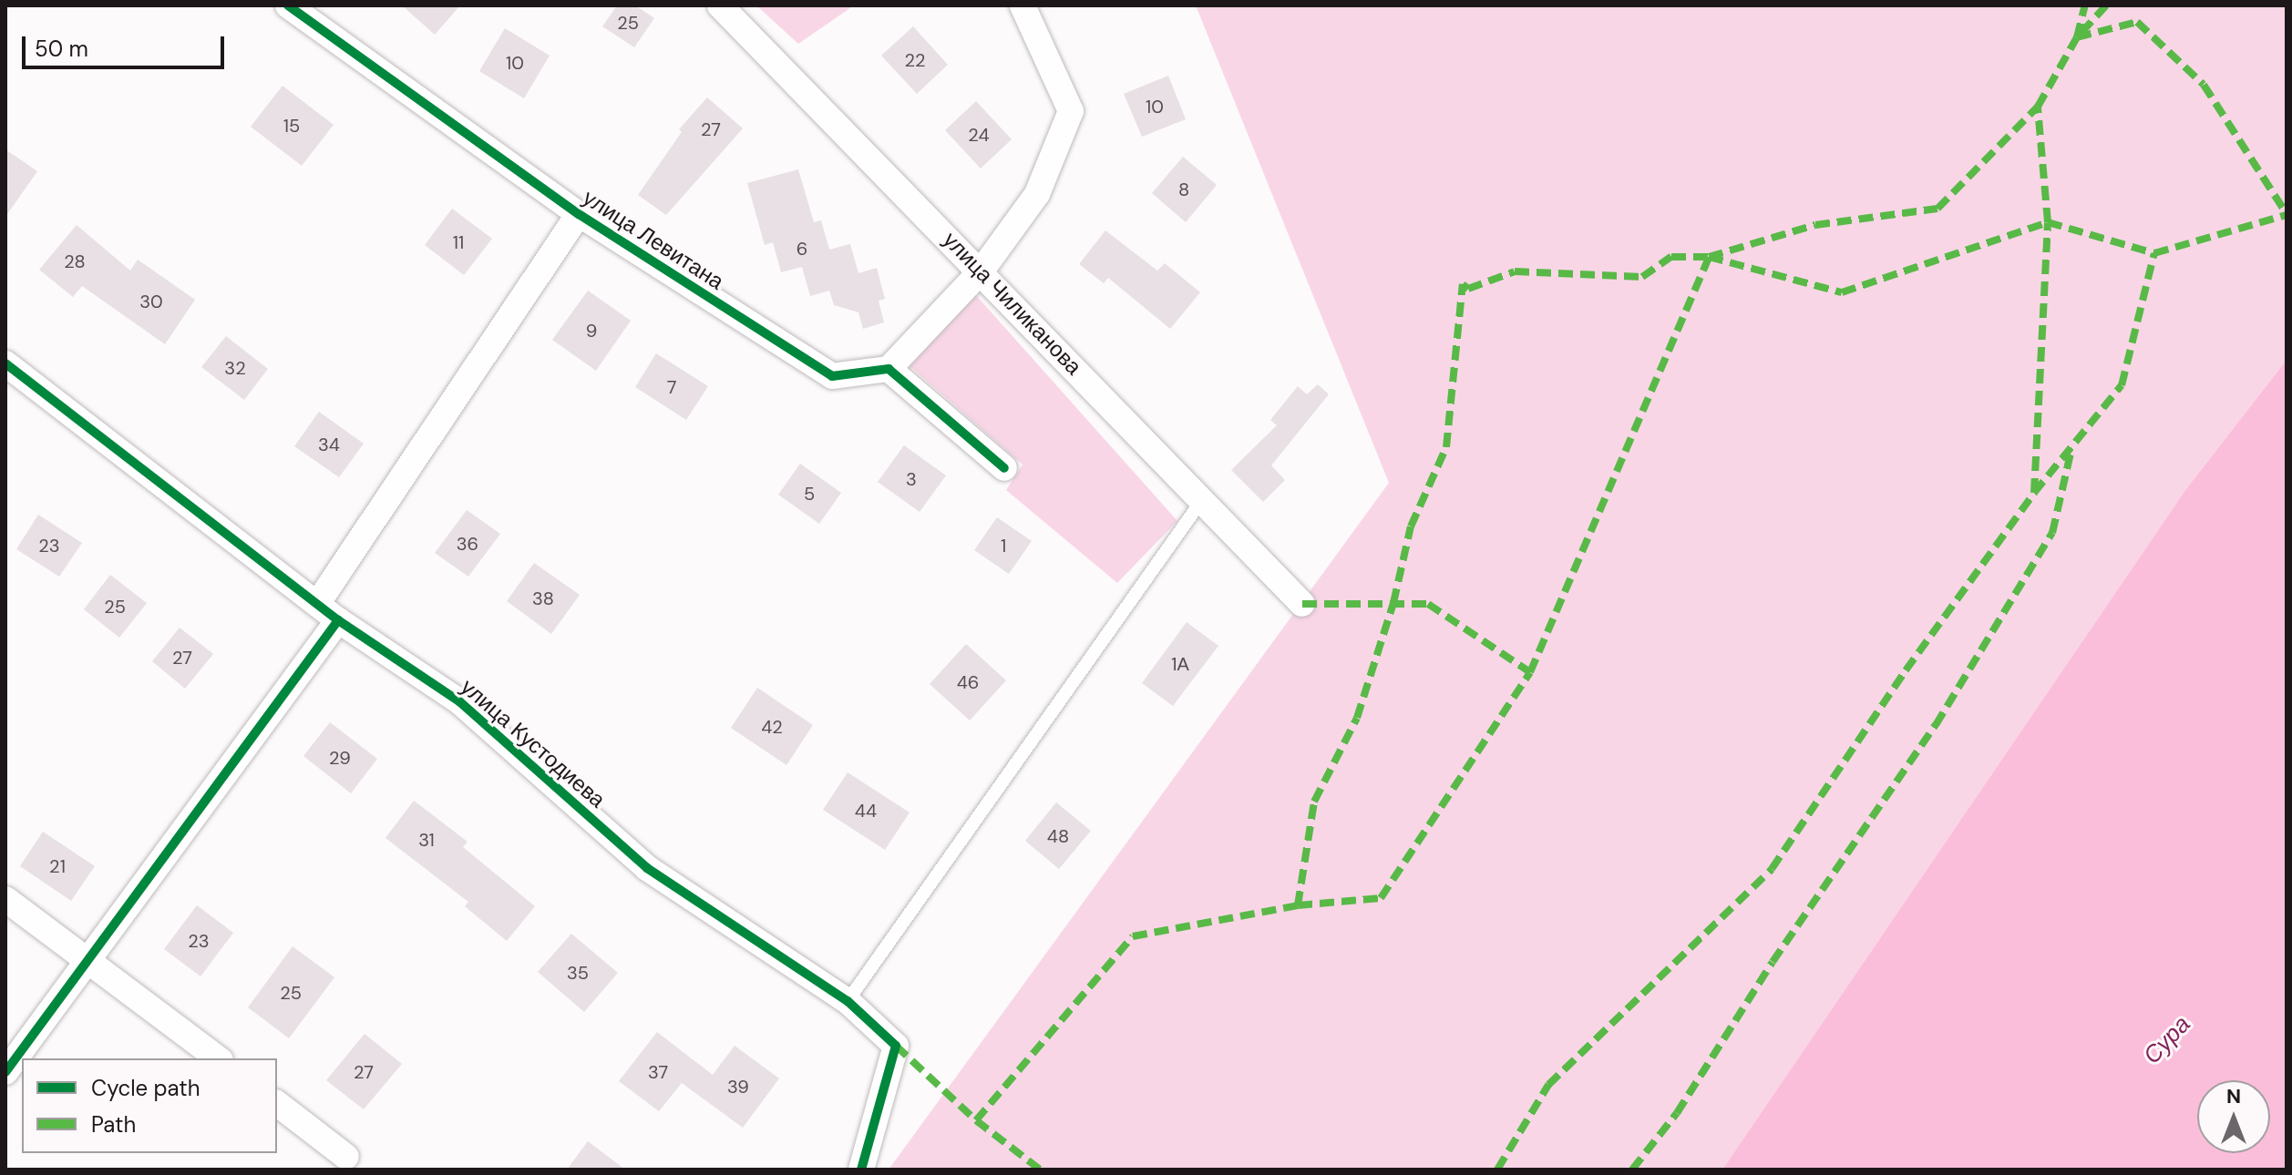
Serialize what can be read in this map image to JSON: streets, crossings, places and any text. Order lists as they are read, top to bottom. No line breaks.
{"streets":{"street":["улица Левитана","улица Чиликанова","улица Кустодиева"]},"water":["Сура"],"house_numbers":["25","22","10","10","15","27","24","8","11","6","28","30","9","32","7","34","3","5","36","23","1","38","25","27","1А","46","42","29","44","48","31","21","23","35","25","27","37","39"],"legend":["Cycle path","Path"],"scale_bar":"50 m","north":"top"}
